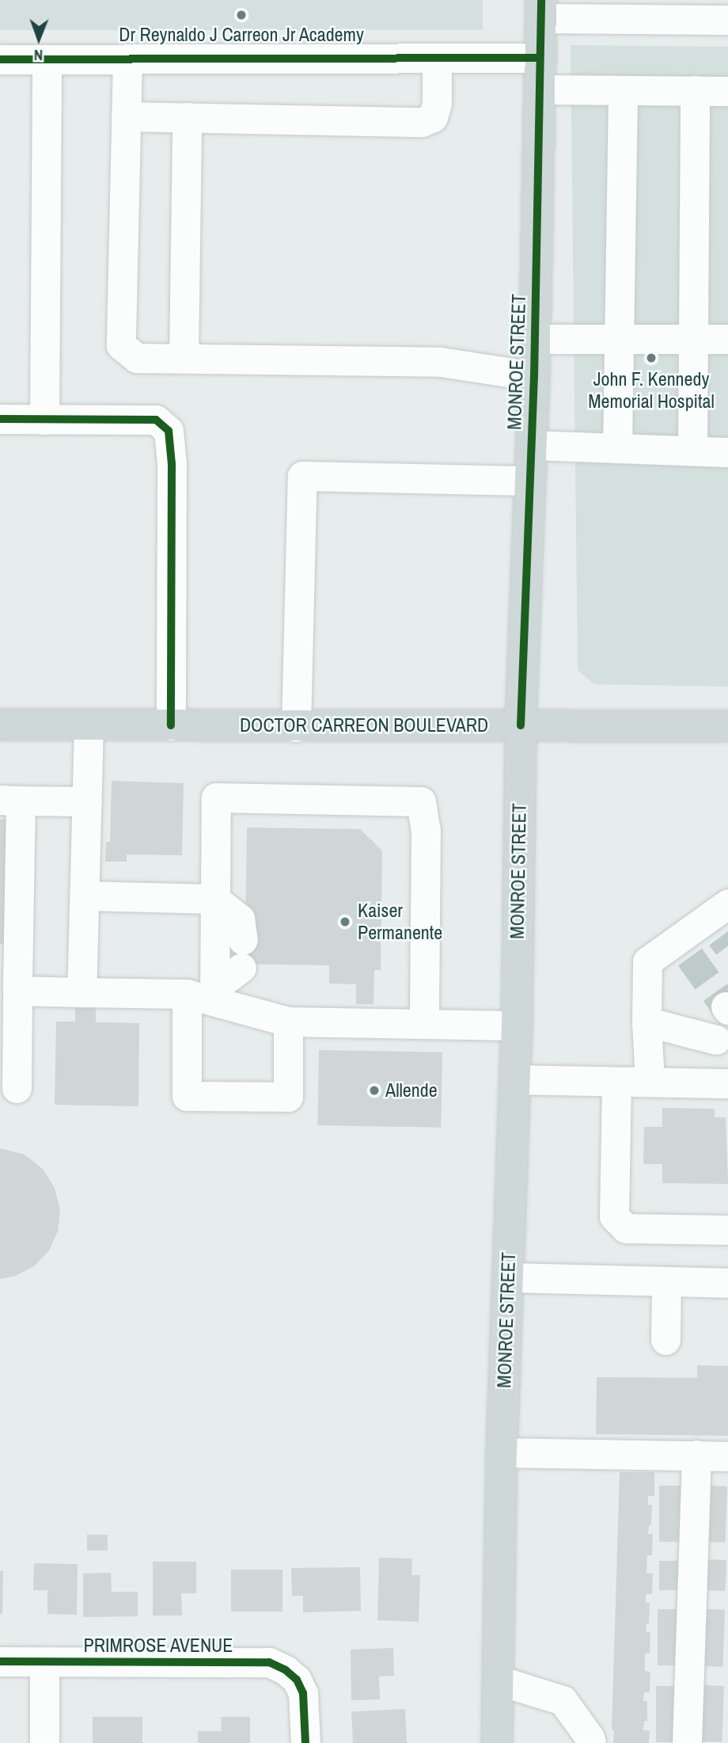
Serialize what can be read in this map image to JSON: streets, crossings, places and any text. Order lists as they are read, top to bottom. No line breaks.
{"streets":{"main road":["MONROE STREET","DOCTOR CARREON BOULEVARD"],"street":["PRIMROSE AVENUE"]},"crossings":[["MONROE STREET","DOCTOR CARREON BOULEVARD"]],"places":["Dr Reynaldo J Carreon Jr Academy","John F. Kennedy Memorial Hospital","Kaiser Permanente","Allende"],"north":"bottom"}
